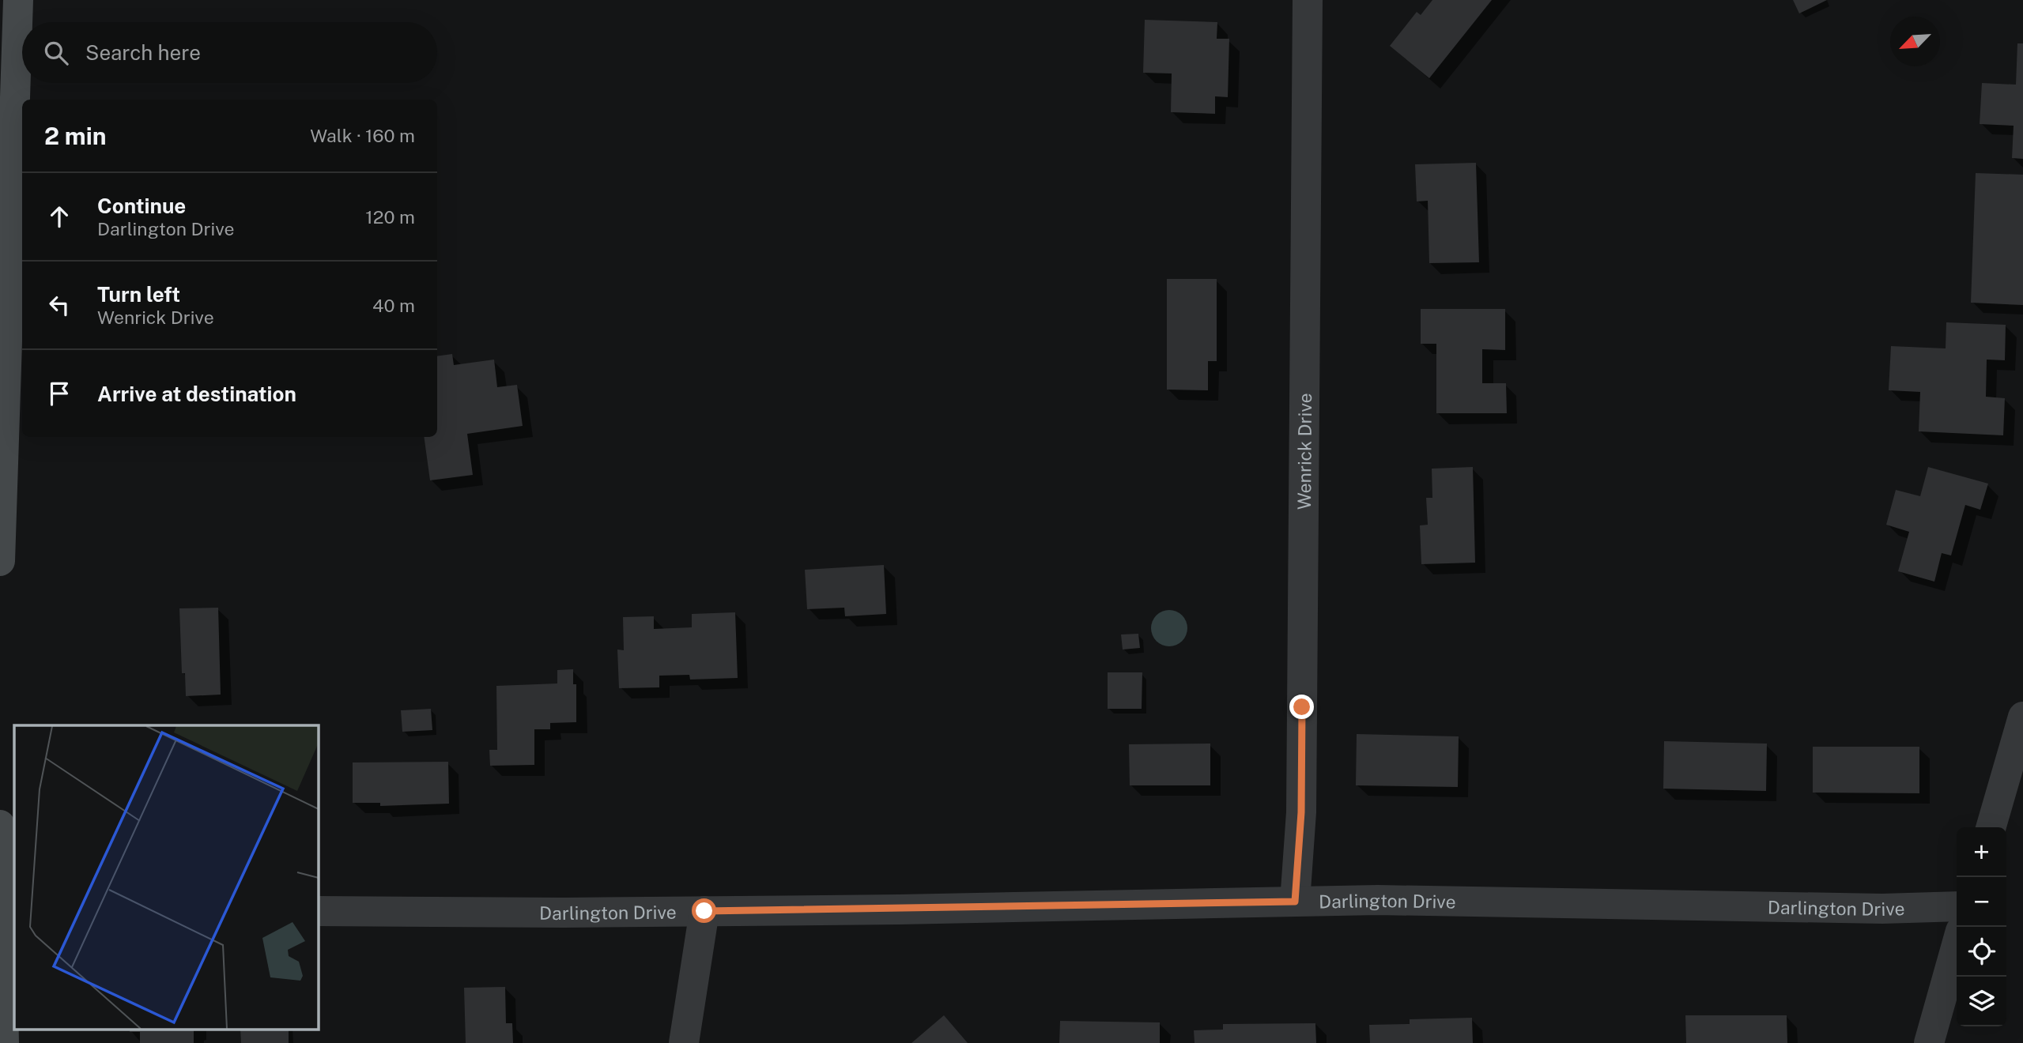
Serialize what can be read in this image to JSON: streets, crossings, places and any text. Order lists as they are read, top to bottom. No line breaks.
{"streets":{"street":["Wenrick Drive","Darlington Drive"]},"crossings":[["Wenrick Drive","Darlington Drive"]],"north":"bottom left","page":{"search":"Search here","heading":["2 min","Walk · 160 m"],"list":[["Continue","Darlington Drive","120 m"],["Turn left","Wenrick Drive","40 m"],"Arrive at destination"],"map_buttons":["+","−"]}}
